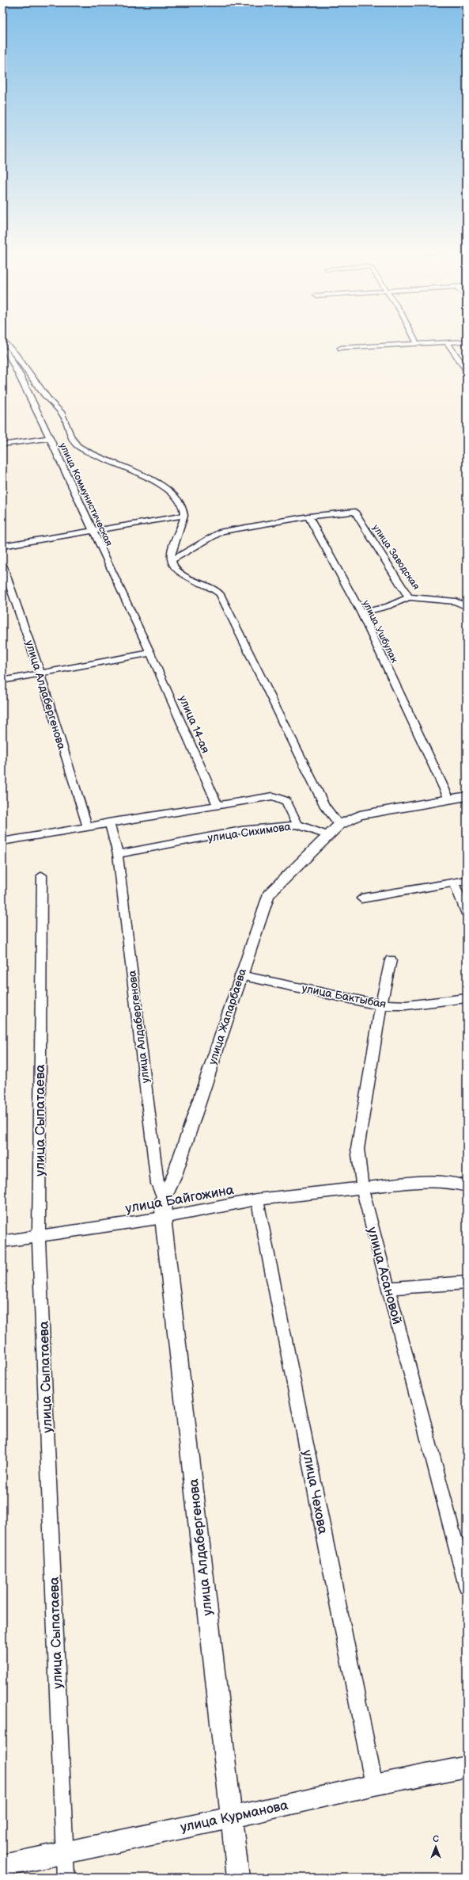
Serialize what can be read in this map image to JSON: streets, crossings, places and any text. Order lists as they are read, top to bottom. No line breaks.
{"streets":{"street":["улица Коммунистическая","улица Заводская","улица Ушбулак","улица Алдабергенова","улица 14-ая","улица Сихимова","улица Бактыбая","улица Жапарбаева","улица Сыпатаева","улица Байгожина","улица Асановой","улица Чехова","улица Курманова"]},"crossings":[["улица Коммунистическая","улица 14-ая"],["улица Заводская","улица Ушбулак"],["улица Алдабергенова","улица Сихимова"],["улица Алдабергенова","улица Жапарбаева"],["улица Алдабергенова","улица Байгожина"],["улица Алдабергенова","улица Курманова"],["улица Сихимова","улица Жапарбаева"],["улица Бактыбая","улица Жапарбаева"],["улица Бактыбая","улица Асановой"],["улица Жапарбаева","улица Байгожина"],["улица Сыпатаева","улица Байгожина"],["улица Сыпатаева","улица Курманова"],["улица Байгожина","улица Асановой"],["улица Байгожина","улица Чехова"],["улица Чехова","улица Курманова"]],"north":"top"}
